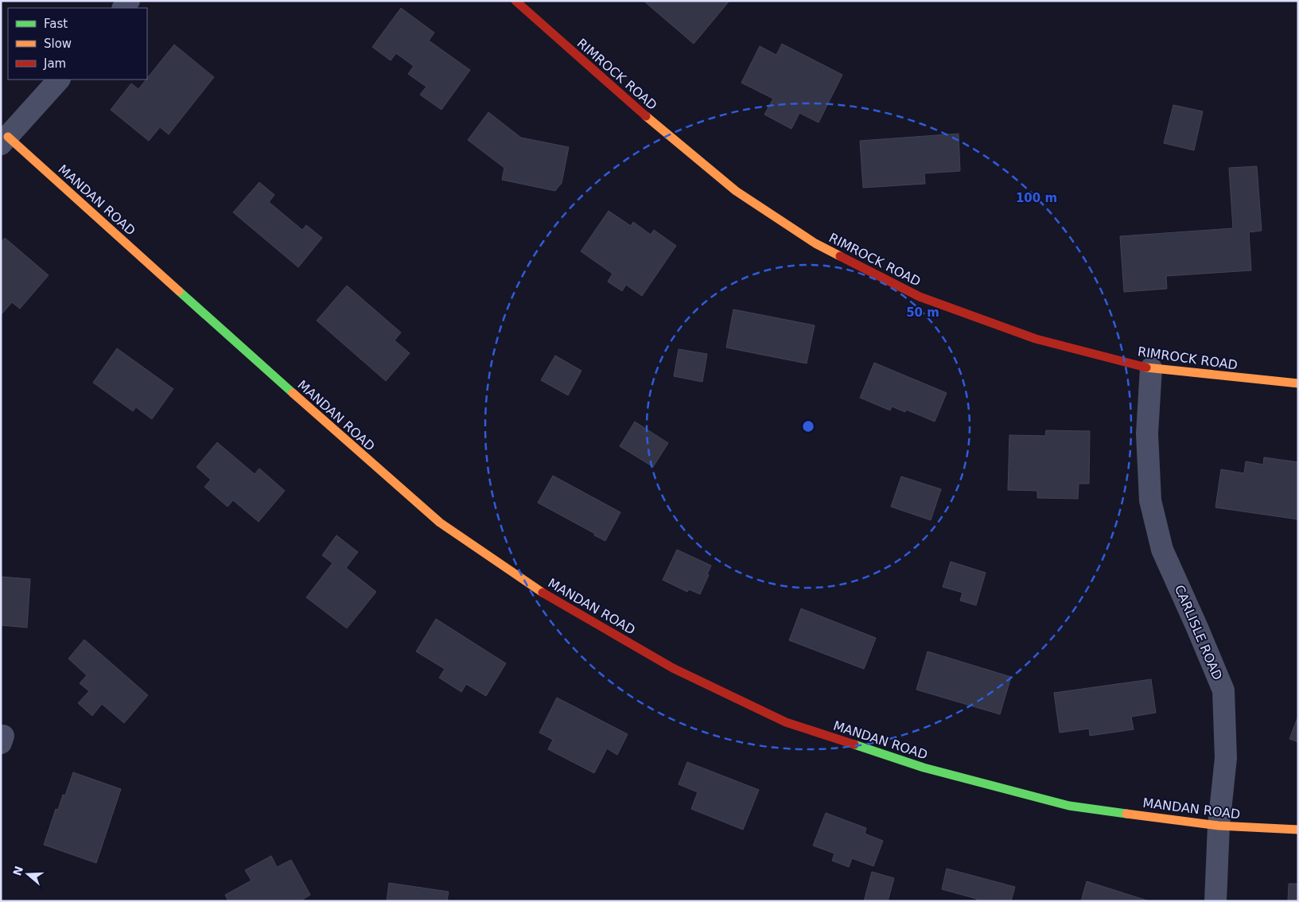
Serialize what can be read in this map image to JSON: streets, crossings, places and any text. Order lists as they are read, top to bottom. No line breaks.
{"streets":{"street":["RIMROCK ROAD","MANDAN ROAD","CARLISLE ROAD"]},"crossings":[["RIMROCK ROAD","CARLISLE ROAD"],["MANDAN ROAD","CARLISLE ROAD"]],"legend":["Fast","Slow","Jam"],"north":"left","rings":["100 m","50 m"]}
